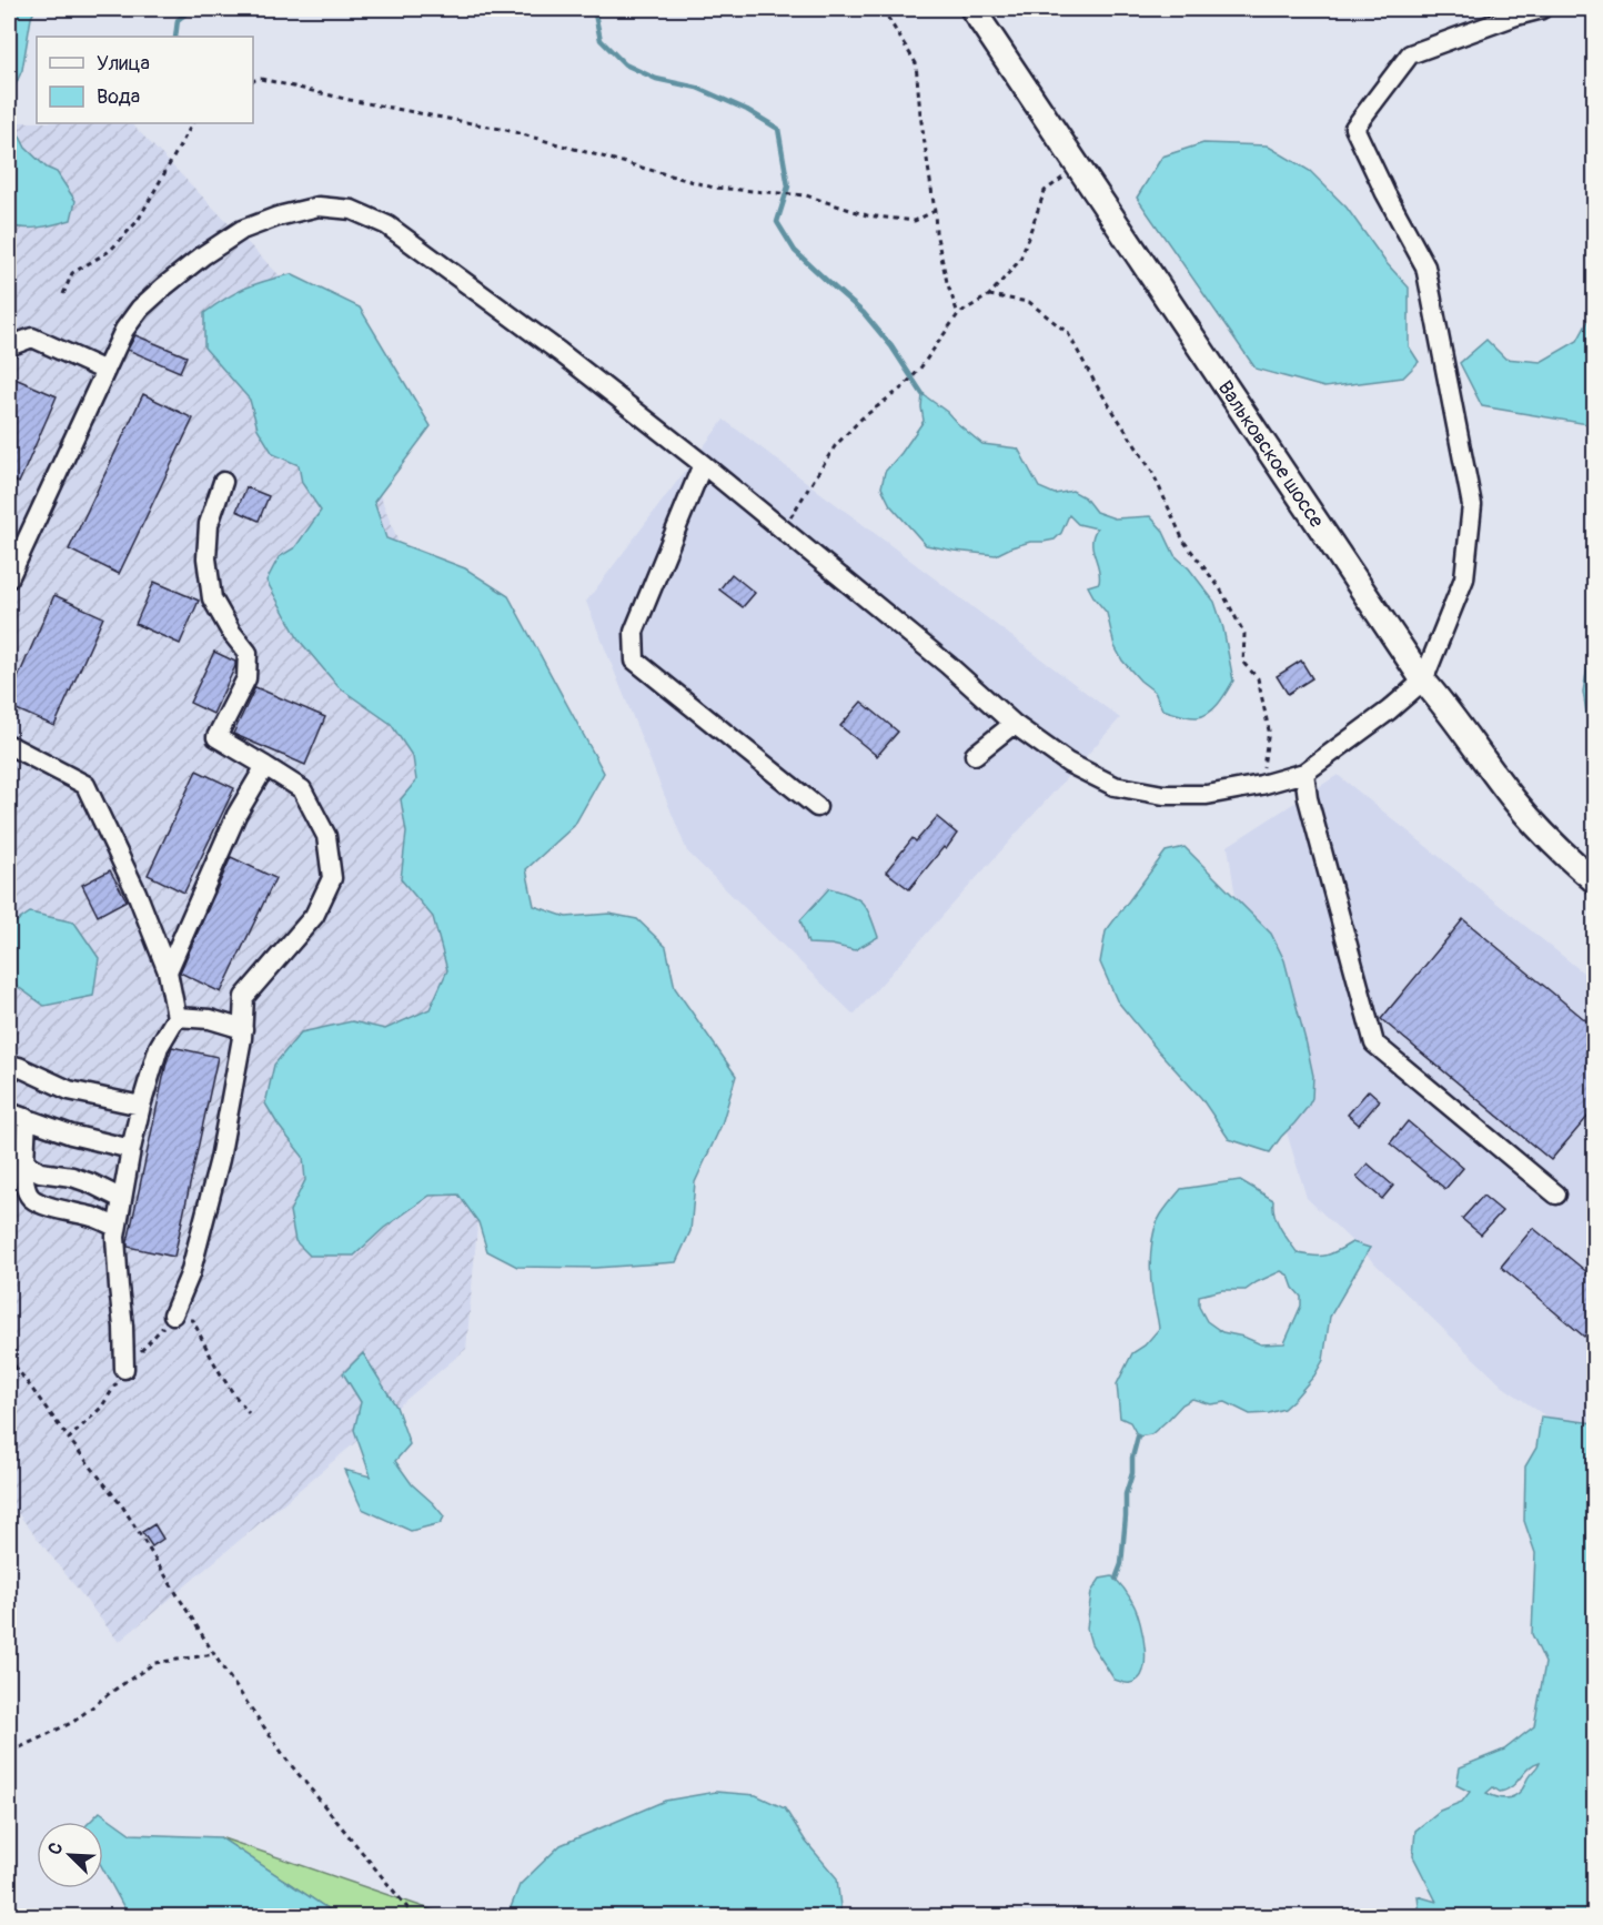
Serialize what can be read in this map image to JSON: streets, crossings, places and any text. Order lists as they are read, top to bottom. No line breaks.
{"streets":{"main road":["Вальковское шоссе"]},"legend":["Улица","Вода"],"north":"top left"}
